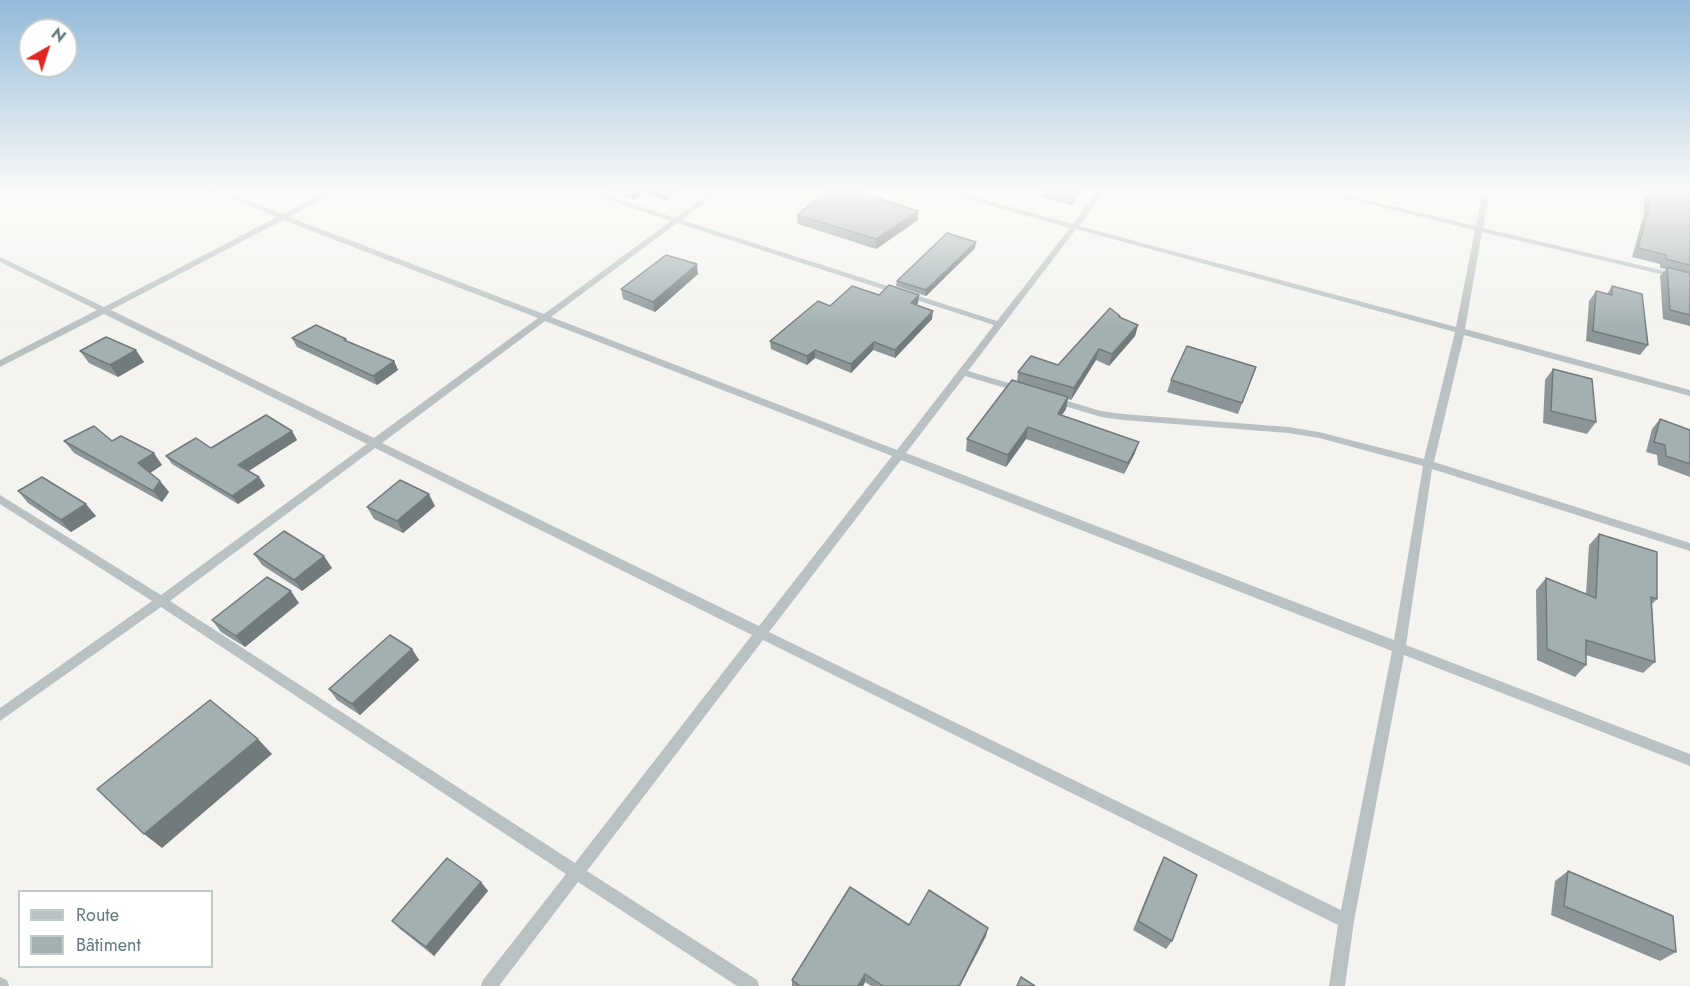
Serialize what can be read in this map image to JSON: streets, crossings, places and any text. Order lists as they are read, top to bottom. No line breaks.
{"legend":["Route","Bâtiment"],"north":"top right"}
